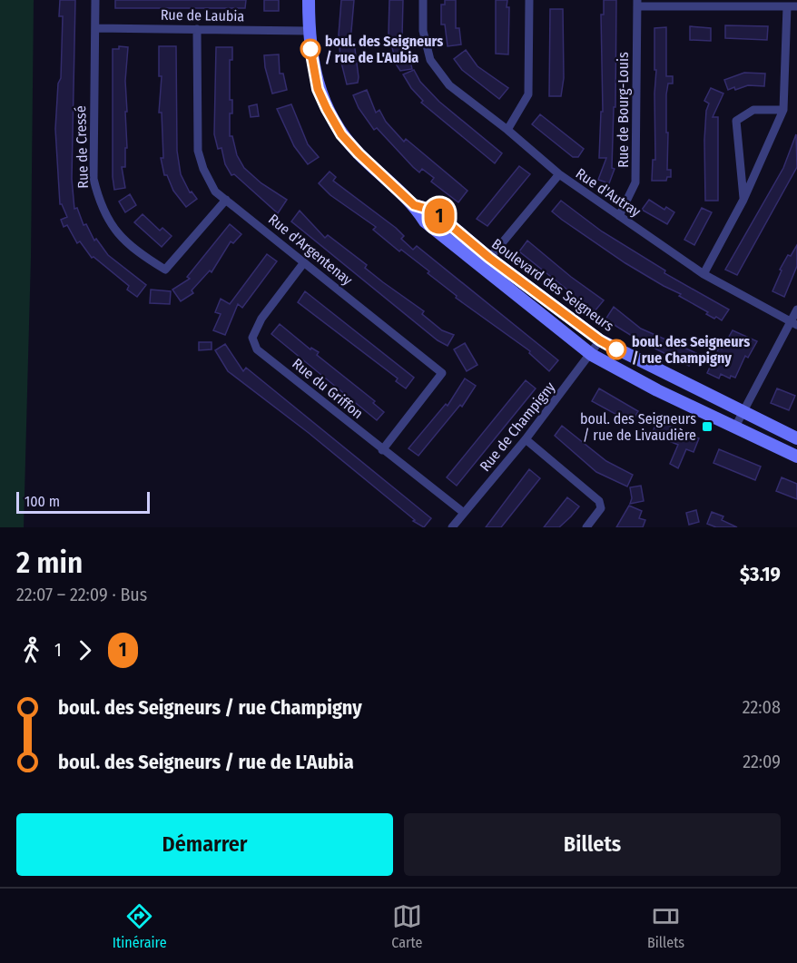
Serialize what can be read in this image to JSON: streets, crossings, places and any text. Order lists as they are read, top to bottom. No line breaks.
{"streets":{"street":["Rue de Laubia","Rue de Bourg-Louis","Rue de Cressé","Rue d'Autray","Rue d'Argentenay","Boulevard des Seigneurs","Rue du Griffon","Rue de Champigny"]},"crossings":[["Rue de Laubia","Rue de Cressé"],["Rue de Laubia","Rue d'Argentenay"],["Rue de Laubia","Boulevard des Seigneurs"],["Rue de Bourg-Louis","Rue d'Autray"],["Rue de Cressé","Rue d'Argentenay"],["Rue d'Argentenay","Rue du Griffon"],["Boulevard des Seigneurs","Rue de Champigny"],["Rue du Griffon","Rue de Champigny"]],"places":{"other":["boul. des Seigneurs / rue de L'Aubia","boul. des Seigneurs / rue Champigny"],"transit":["boul. des Seigneurs / rue de Livaudière"]},"lines":["bus line 1"],"scale_bar":"100 m","page":{"on_map":"1","scale":"100 m","heading":["2 min","22:07 – 22:09 · Bus","$3.19"],"legs":["1","1"],"list":[{"name":"boul. des Seigneurs / rue Champigny","value":"22:08"},{"name":"boul. des Seigneurs / rue de L'Aubia","value":"22:09"}],"buttons":["Démarrer","Billets"],"tabs":["Itinéraire","Carte","Billets"]}}
